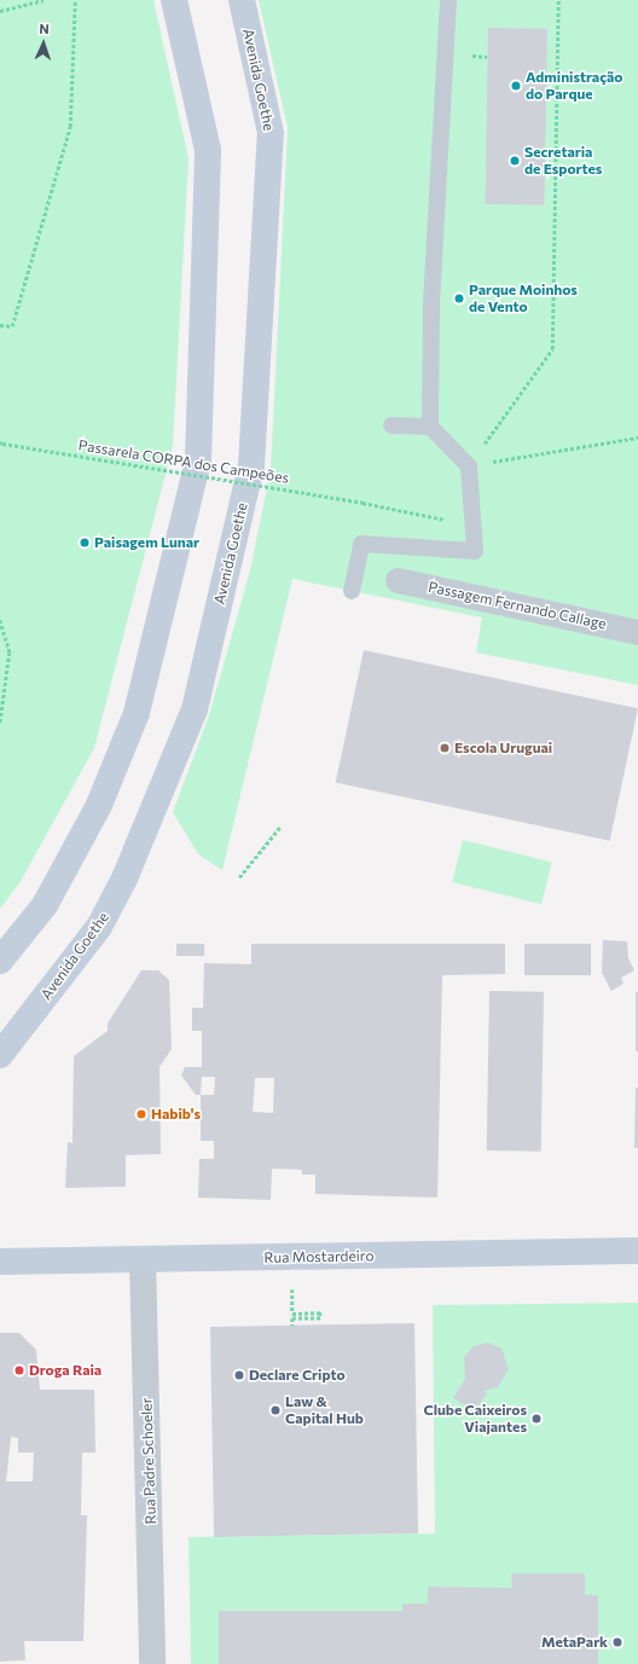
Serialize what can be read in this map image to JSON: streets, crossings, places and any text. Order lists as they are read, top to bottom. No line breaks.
{"streets":{"main road":["Avenida Goethe","Rua Mostardeiro"],"street":["Passagem Fernando Callage","Rua Padre Schoeler"],"path":["Passarela CORPA dos Campeões"]},"crossings":[["Rua Mostardeiro","Rua Padre Schoeler"]],"places":["Administração do Parque","Secretaria de Esportes","Parque Moinhos de Vento","Paisagem Lunar","Escola Uruguai","Habib's","Droga Raia","Declare Cripto","Law & Capital Hub","Clube Caixeiros Viajantes","MetaPark"],"north":"top"}
